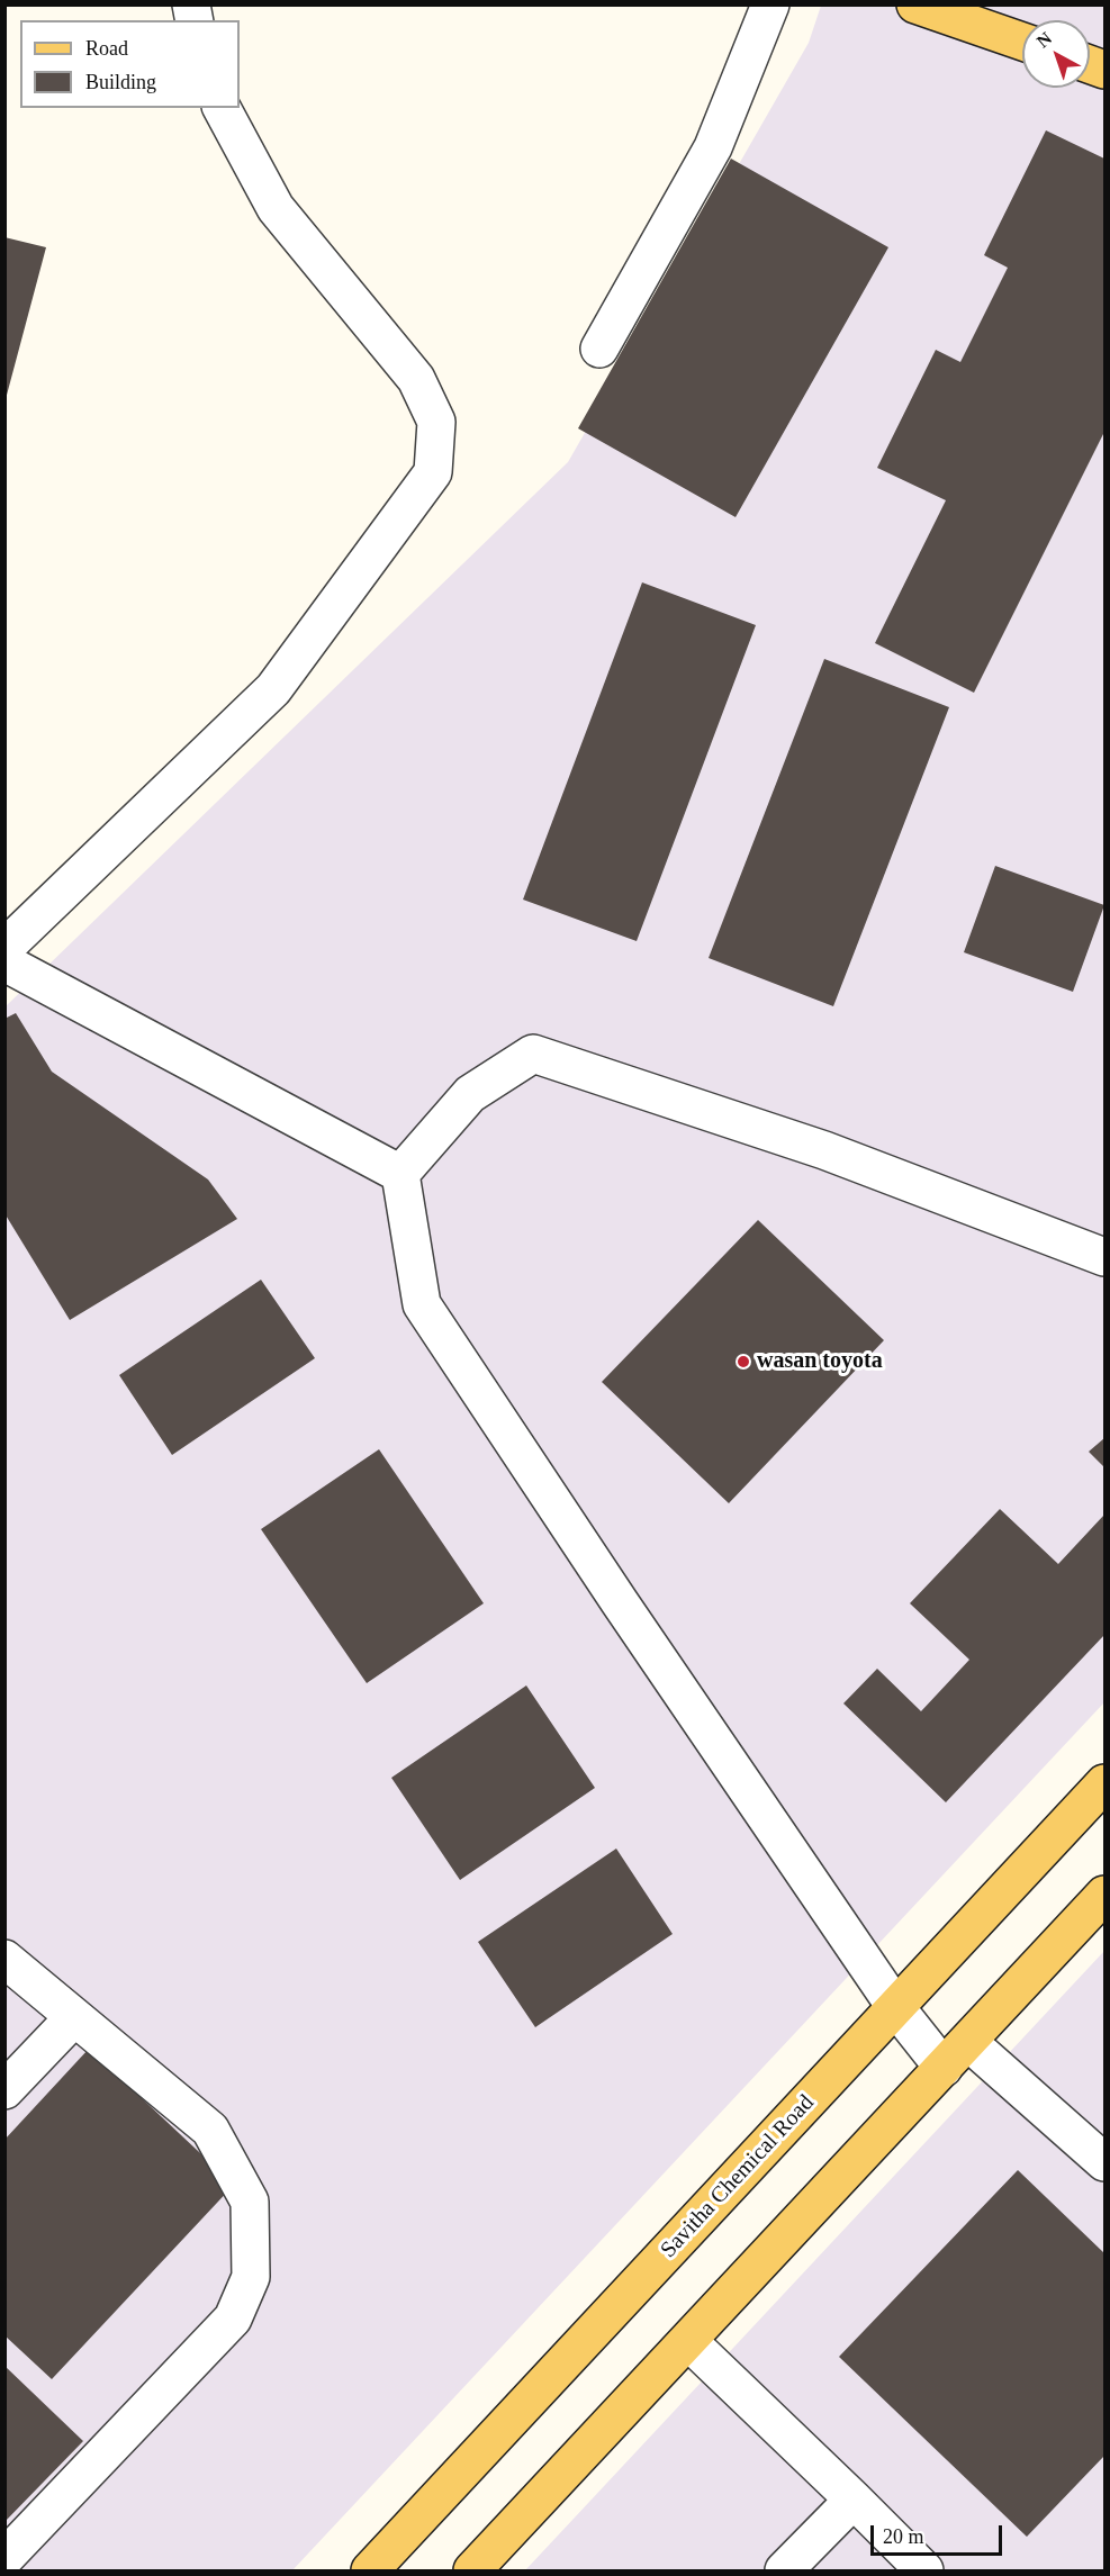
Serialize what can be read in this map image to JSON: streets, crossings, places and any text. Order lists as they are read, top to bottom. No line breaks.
{"streets":{"main road":["Savitha Chemical Road"]},"places":["wasan toyota"],"legend":["Road","Building"],"scale_bar":"20 m","north":"top left"}
